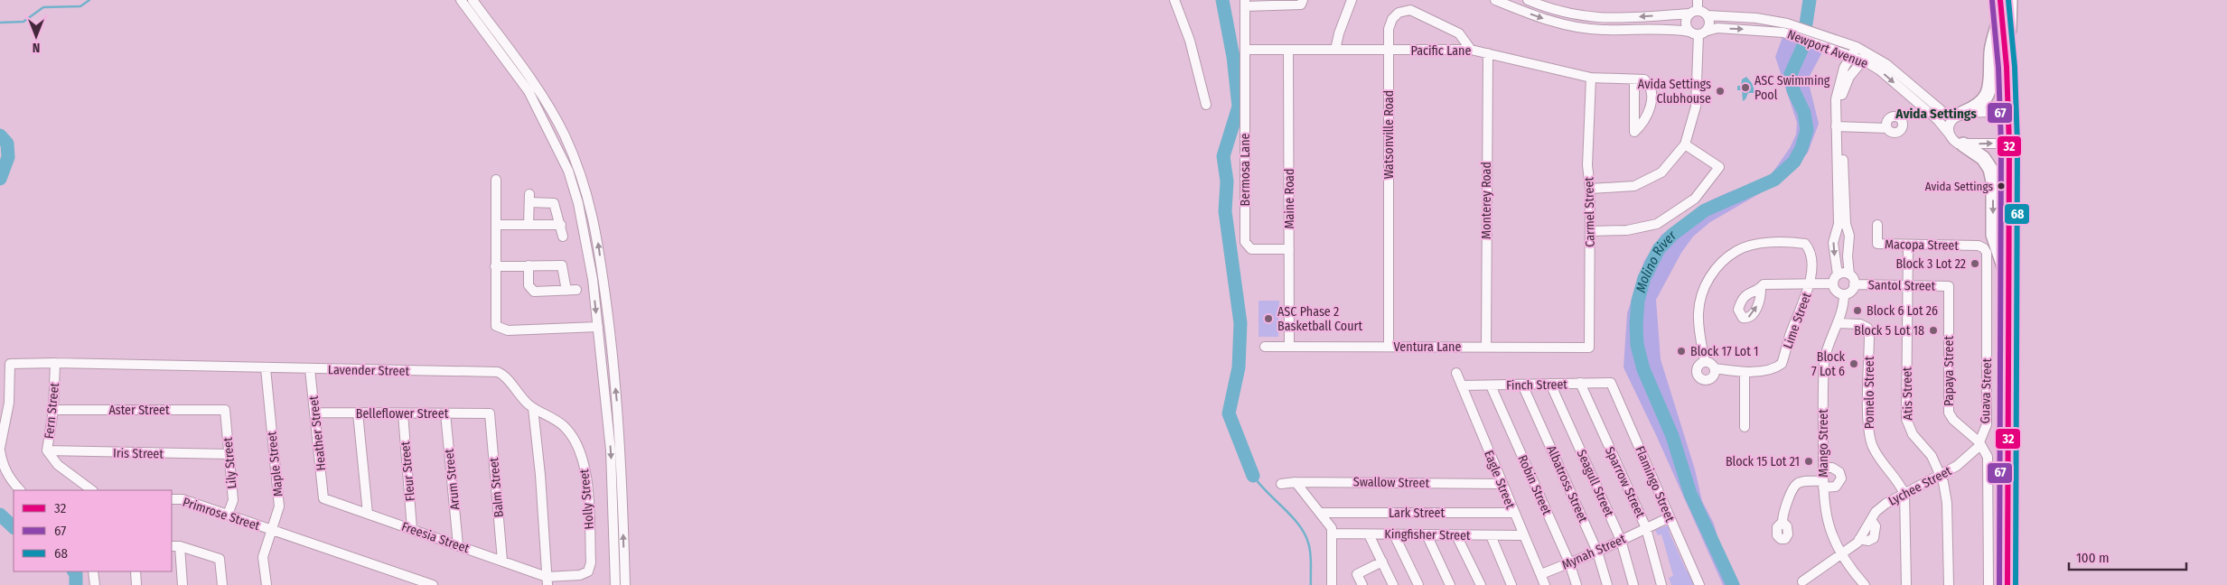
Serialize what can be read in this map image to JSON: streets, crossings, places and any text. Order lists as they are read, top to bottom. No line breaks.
{"streets":{"street":["Newport Avenue","Pacific Lane","Watsonville Road","Bermosa Lane","Maine Road","Monterey Road","Carmel Street","Macopa Street","Santol Street","Lime Street","Ventura Lane","Lavender Street","Papaya Street","Finch Street","Guava Street","Pomelo Street","Atis Street","Aster Street","Fern Street","Belleflower Street","Heather Street","Mango Street","Iris Street","Lily Street","Maple Street","Fleur Street","Arum Street","Eagle Street","Swallow Street","Sparrow Street","Seagull Street","Albatross Street","Flamingo Street","Robin Street","Lychee Street","Balm Street","Holly Street","Lark Street","Primrose Street","Kingfisher Street","Freesia Street","Mynah Street"]},"crossings":[["Pacific Lane","Watsonville Road"],["Pacific Lane","Bermosa Lane"],["Pacific Lane","Maine Road"],["Pacific Lane","Monterey Road"],["Pacific Lane","Carmel Street"],["Watsonville Road","Ventura Lane"],["Bermosa Lane","Maine Road"],["Maine Road","Ventura Lane"],["Monterey Road","Ventura Lane"],["Carmel Street","Ventura Lane"],["Macopa Street","Guava Street"],["Macopa Street","Atis Street"],["Santol Street","Papaya Street"],["Santol Street","Atis Street"],["Santol Street","Mango Street"],["Lavender Street","Fern Street"],["Lavender Street","Heather Street"],["Lavender Street","Maple Street"],["Lavender Street","Holly Street"],["Papaya Street","Guava Street"],["Papaya Street","Lychee Street"],["Finch Street","Eagle Street"],["Finch Street","Sparrow Street"],["Finch Street","Seagull Street"],["Finch Street","Albatross Street"],["Finch Street","Flamingo Street"],["Finch Street","Robin Street"],["Guava Street","Lychee Street"],["Pomelo Street","Mango Street"],["Pomelo Street","Lychee Street"],["Atis Street","Lychee Street"],["Aster Street","Fern Street"],["Aster Street","Lily Street"],["Fern Street","Iris Street"],["Belleflower Street","Heather Street"],["Belleflower Street","Fleur Street"],["Belleflower Street","Arum Street"],["Belleflower Street","Balm Street"],["Heather Street","Freesia Street"],["Mango Street","Lychee Street"],["Iris Street","Lily Street"],["Lily Street","Primrose Street"],["Maple Street","Primrose Street"],["Fleur Street","Freesia Street"],["Arum Street","Freesia Street"],["Eagle Street","Swallow Street"],["Eagle Street","Lark Street"],["Eagle Street","Kingfisher Street"],["Eagle Street","Mynah Street"],["Sparrow Street","Mynah Street"],["Seagull Street","Mynah Street"],["Albatross Street","Mynah Street"],["Flamingo Street","Mynah Street"],["Robin Street","Mynah Street"],["Balm Street","Freesia Street"],["Holly Street","Freesia Street"]],"districts":["Avida Settings"],"water":["Molino River"],"places":["ASC Swimming Pool","Avida Settings Clubhouse","Avida Settings","Block 3 Lot 22","Block 6 Lot 26","ASC Phase 2 Basketball Court","Block 5 Lot 18","Block 17 Lot 1","Block 7 Lot 6","Block 15 Lot 21"],"lines":["transit line 32","transit line 68","transit line 67"],"legend":["32","67","68"],"scale_bar":"100 m","north":"bottom"}
